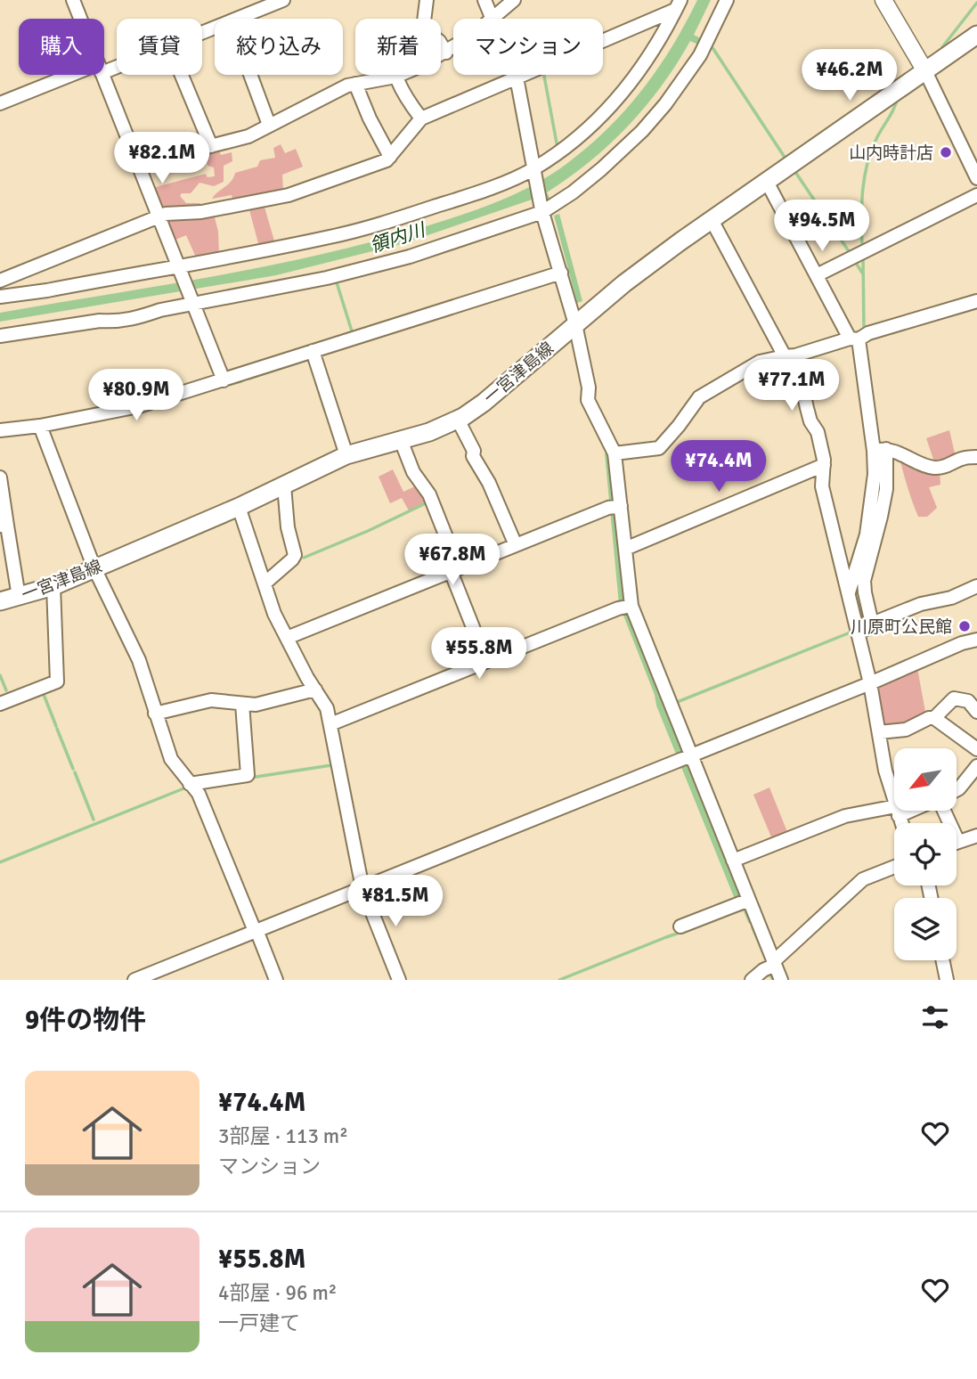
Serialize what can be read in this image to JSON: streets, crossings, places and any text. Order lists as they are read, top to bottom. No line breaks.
{"streets":{"main road":["一宮津島線"]},"water":["領内川"],"places":["山内時計店","川原町公民館"],"north":"bottom left","page":{"chip":["購入","賃貸","絞り込み","新着","マンション"],"price":["¥46.2M","¥82.1M","¥94.5M","¥77.1M","¥80.9M","¥74.4M","¥67.8M","¥55.8M","¥81.5M"],"heading":"9件の物件","list":[{"name":"¥74.4M","note":"3部屋 · 113 m² · マンション"},{"name":"¥55.8M","note":"4部屋 · 96 m² · 一戸建て"}]}}
